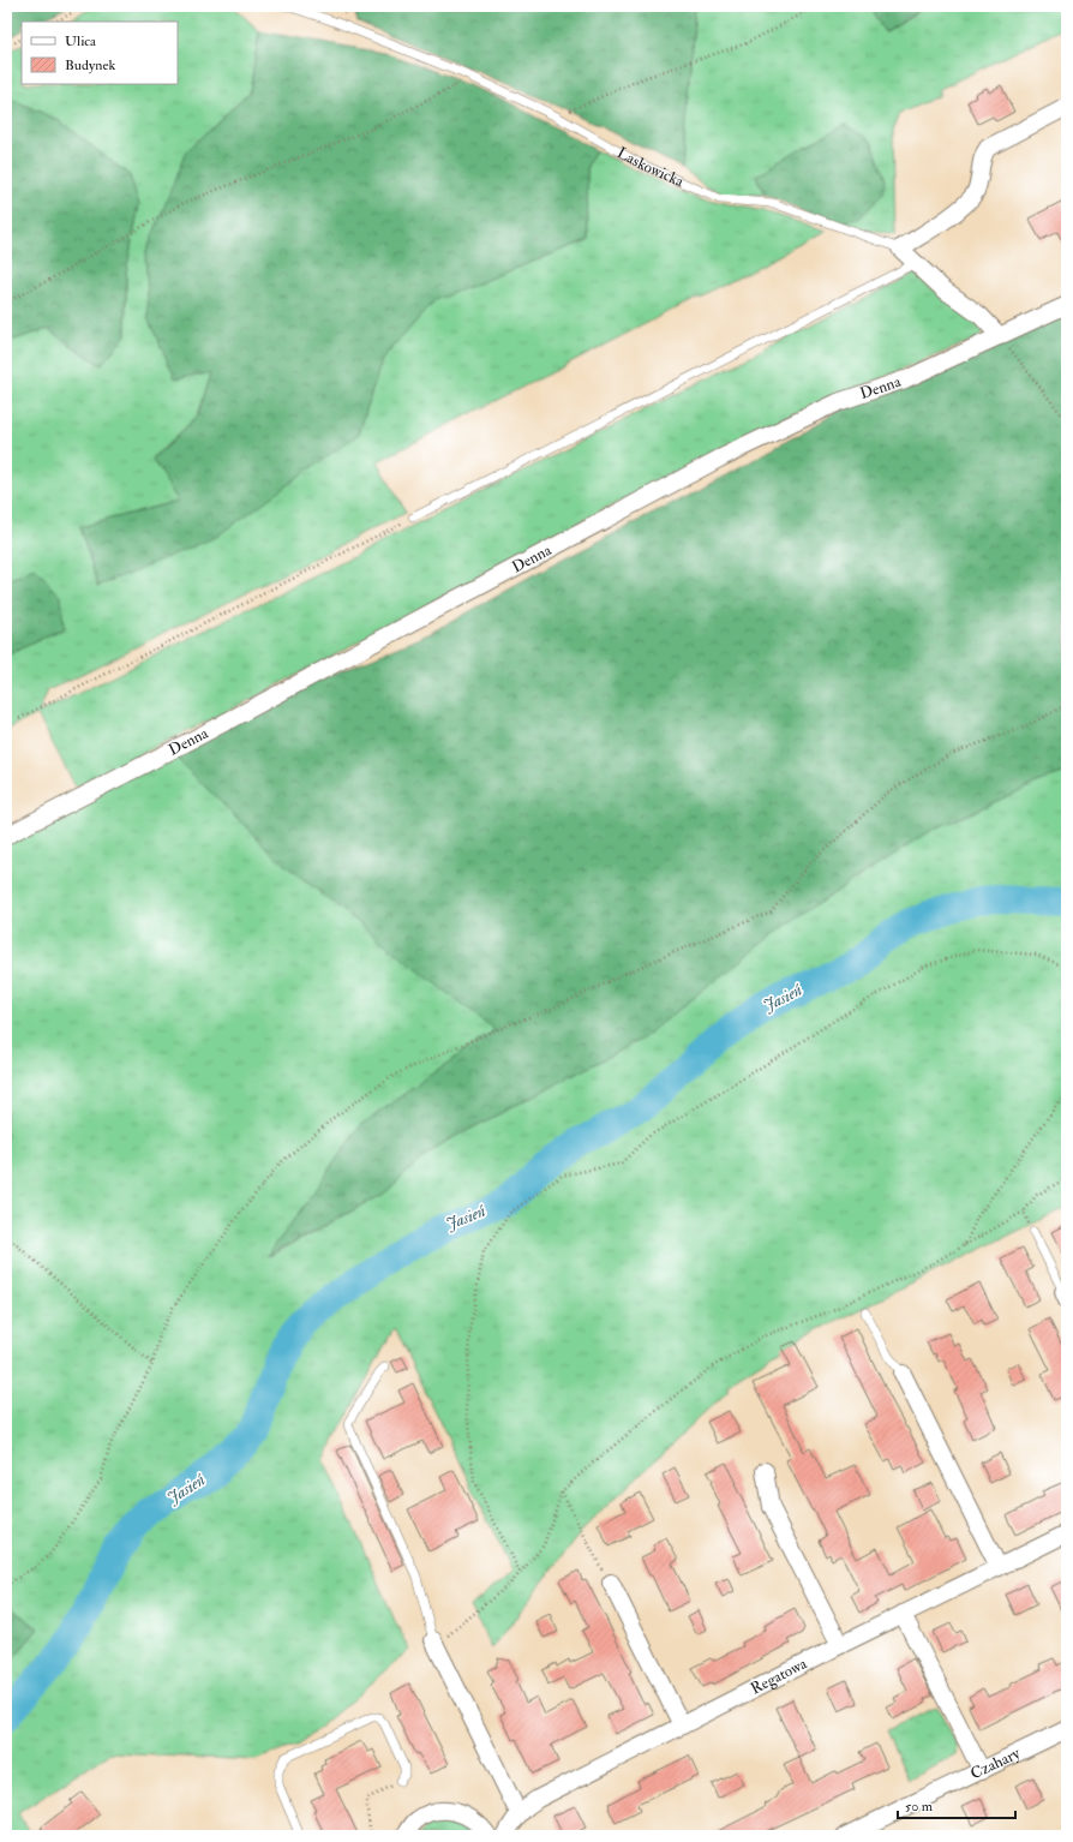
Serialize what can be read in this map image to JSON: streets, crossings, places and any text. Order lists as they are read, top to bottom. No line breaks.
{"streets":{"street":["Laskowicka","Denna","Regatowa","Czahary"]},"crossings":[["Laskowicka","Denna"]],"water":["Jasień"],"legend":["Ulica","Budynek"],"scale_bar":"50 m"}
